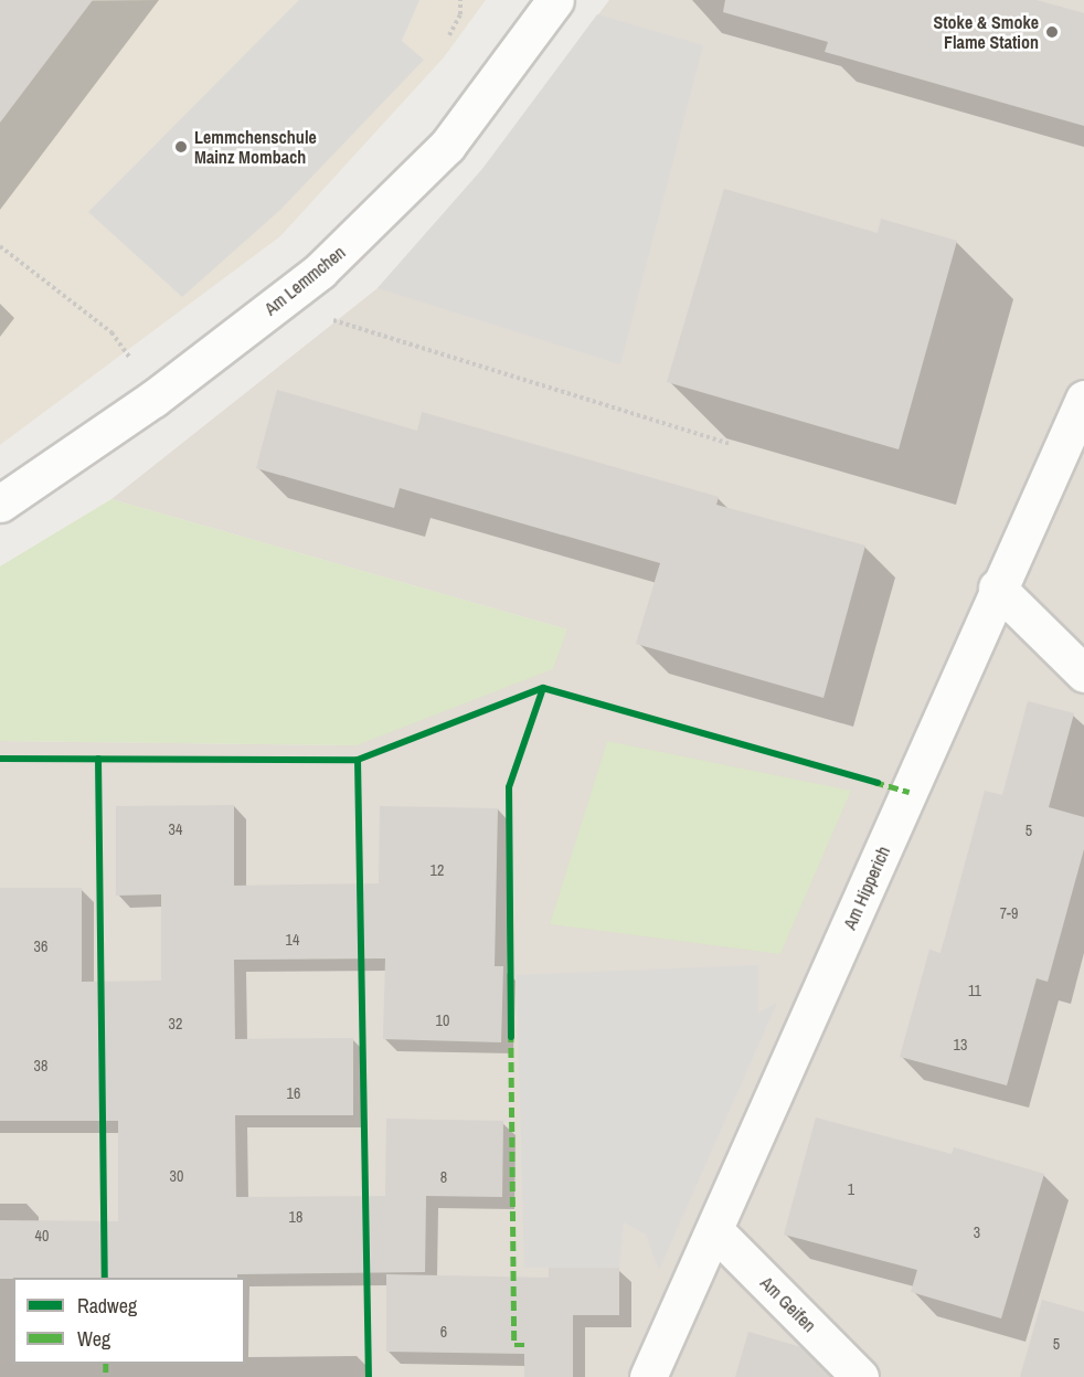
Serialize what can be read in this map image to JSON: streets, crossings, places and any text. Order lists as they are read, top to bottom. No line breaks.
{"streets":{"street":["Am Lemmchen","Am Hipperich","Am Geifen"]},"crossings":[["Am Hipperich","Am Geifen"]],"places":["Stoke & Smoke Flame Station","Lemmchenschule Mainz Mombach"],"house_numbers":["34","5","12","7-9","14","36","11","10","32","13","38","16","30","8","1","18","3","40","6","5"],"legend":["Radweg","Weg"]}
